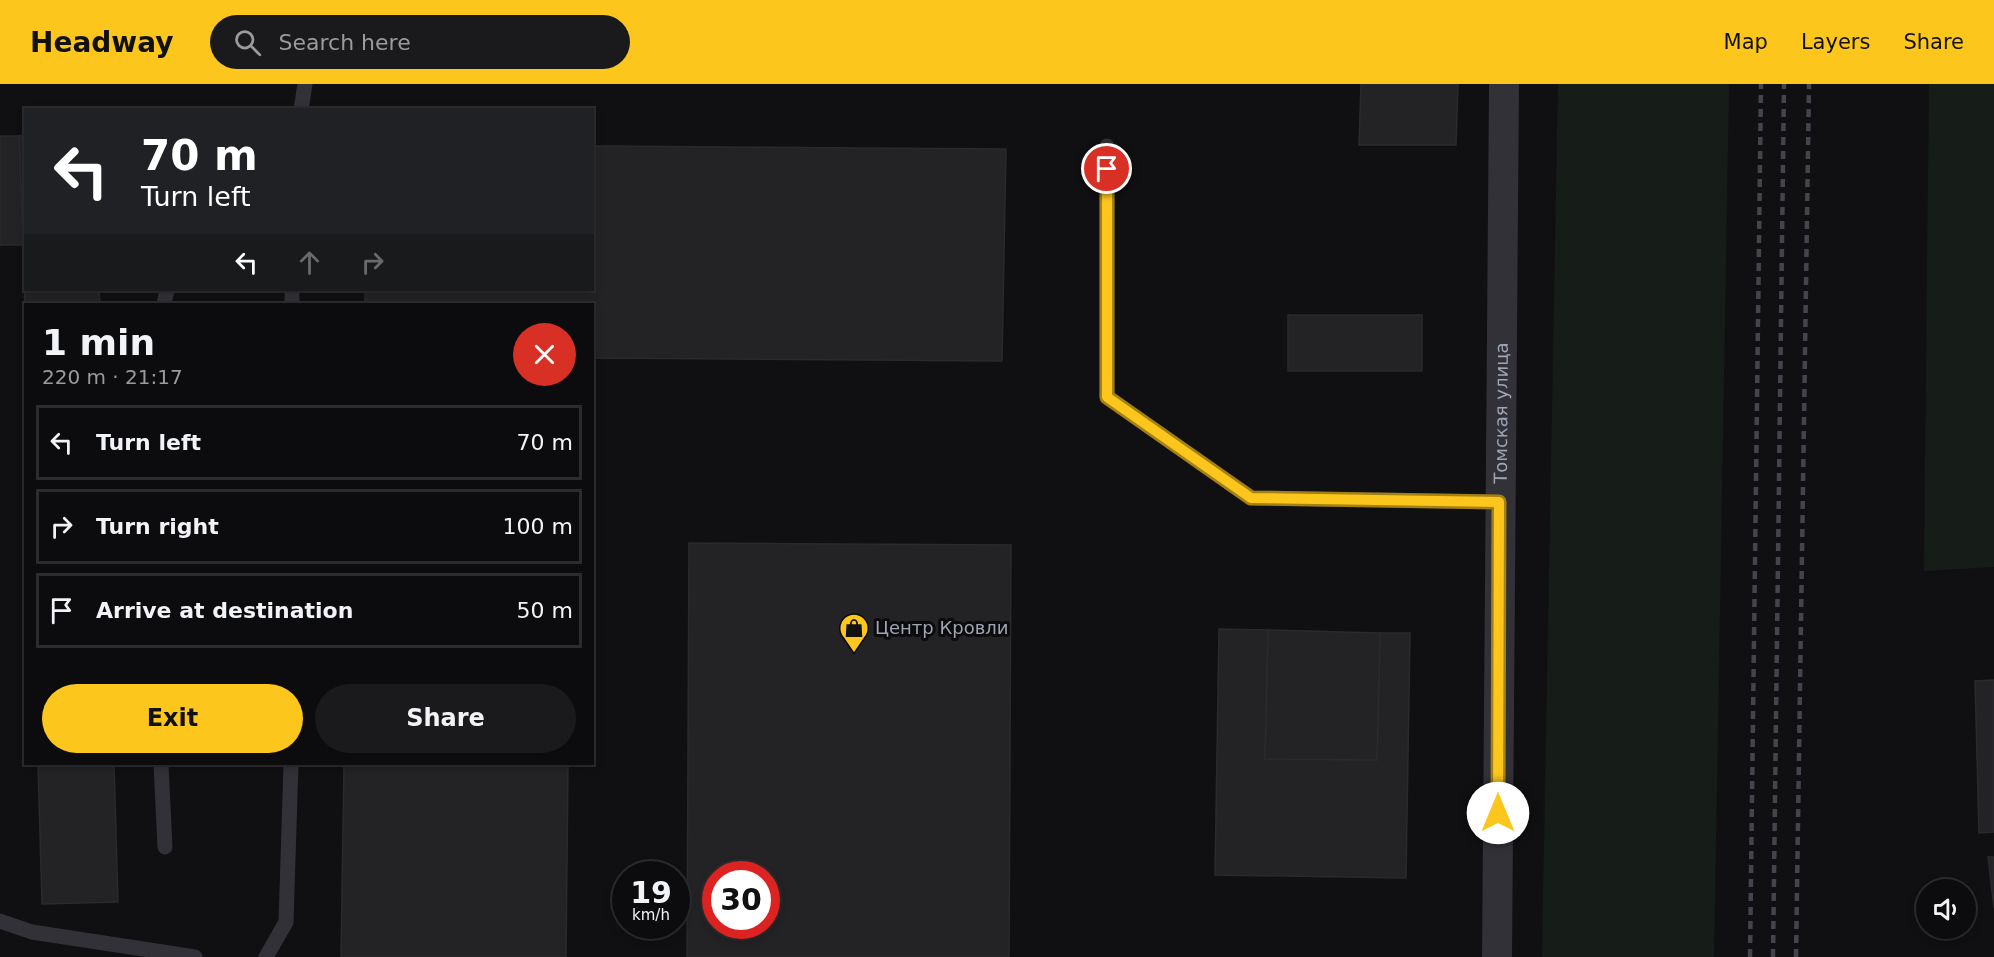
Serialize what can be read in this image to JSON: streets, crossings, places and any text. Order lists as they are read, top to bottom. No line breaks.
{"streets":{"street":["Томская улица"]},"places":{"shop":["Центр Кровли"]},"page":{"header":"Headway","search":"Search here","nav":["Map","Layers","Share"],"turn":["70 m","Turn left"],"heading":["1 min","220 m · 21:17"],"list":[{"name":"Turn left","value":"70 m"},{"name":"Turn right","value":"100 m"},{"name":"Arrive at destination","value":"50 m"}],"buttons":["Exit","Share"],"speed":"19 km/h","limit":"30"}}
